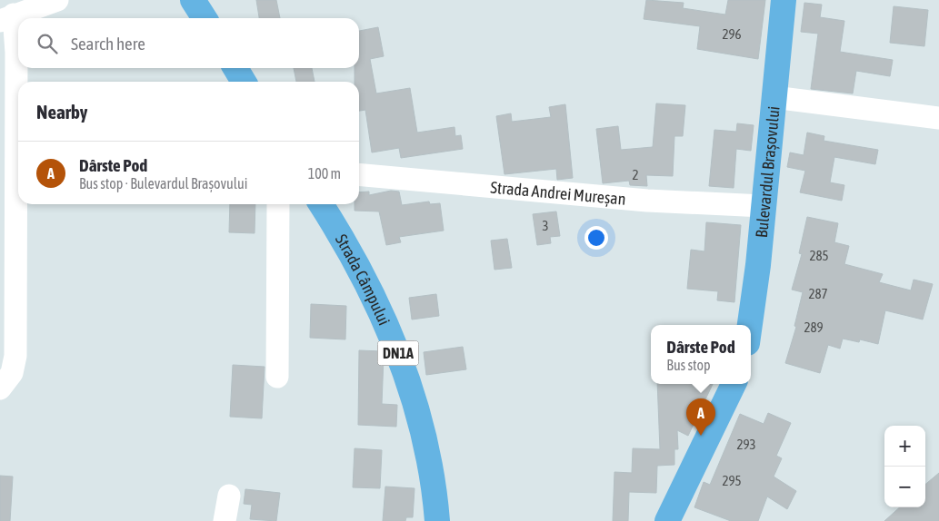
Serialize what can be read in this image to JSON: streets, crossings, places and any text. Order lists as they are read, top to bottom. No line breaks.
{"streets":{"main road":["Bulevardul Brașovului","Strada Câmpului","DN1A"],"street":["Strada Andrei Mureșan"]},"crossings":[["Bulevardul Brașovului","Strada Andrei Mureșan"]],"house_numbers":["296","2","3","285","287","289","293","295"],"page":{"search":"Search here","heading":"Nearby","list":[{"mark":"A","name":"Dârste Pod","note":"Bus stop · Bulevardul Brașovului","value":"100 m"}],"popup":["Dârste Pod","Bus stop"],"pins":"A","map_buttons":["+","−"]}}
